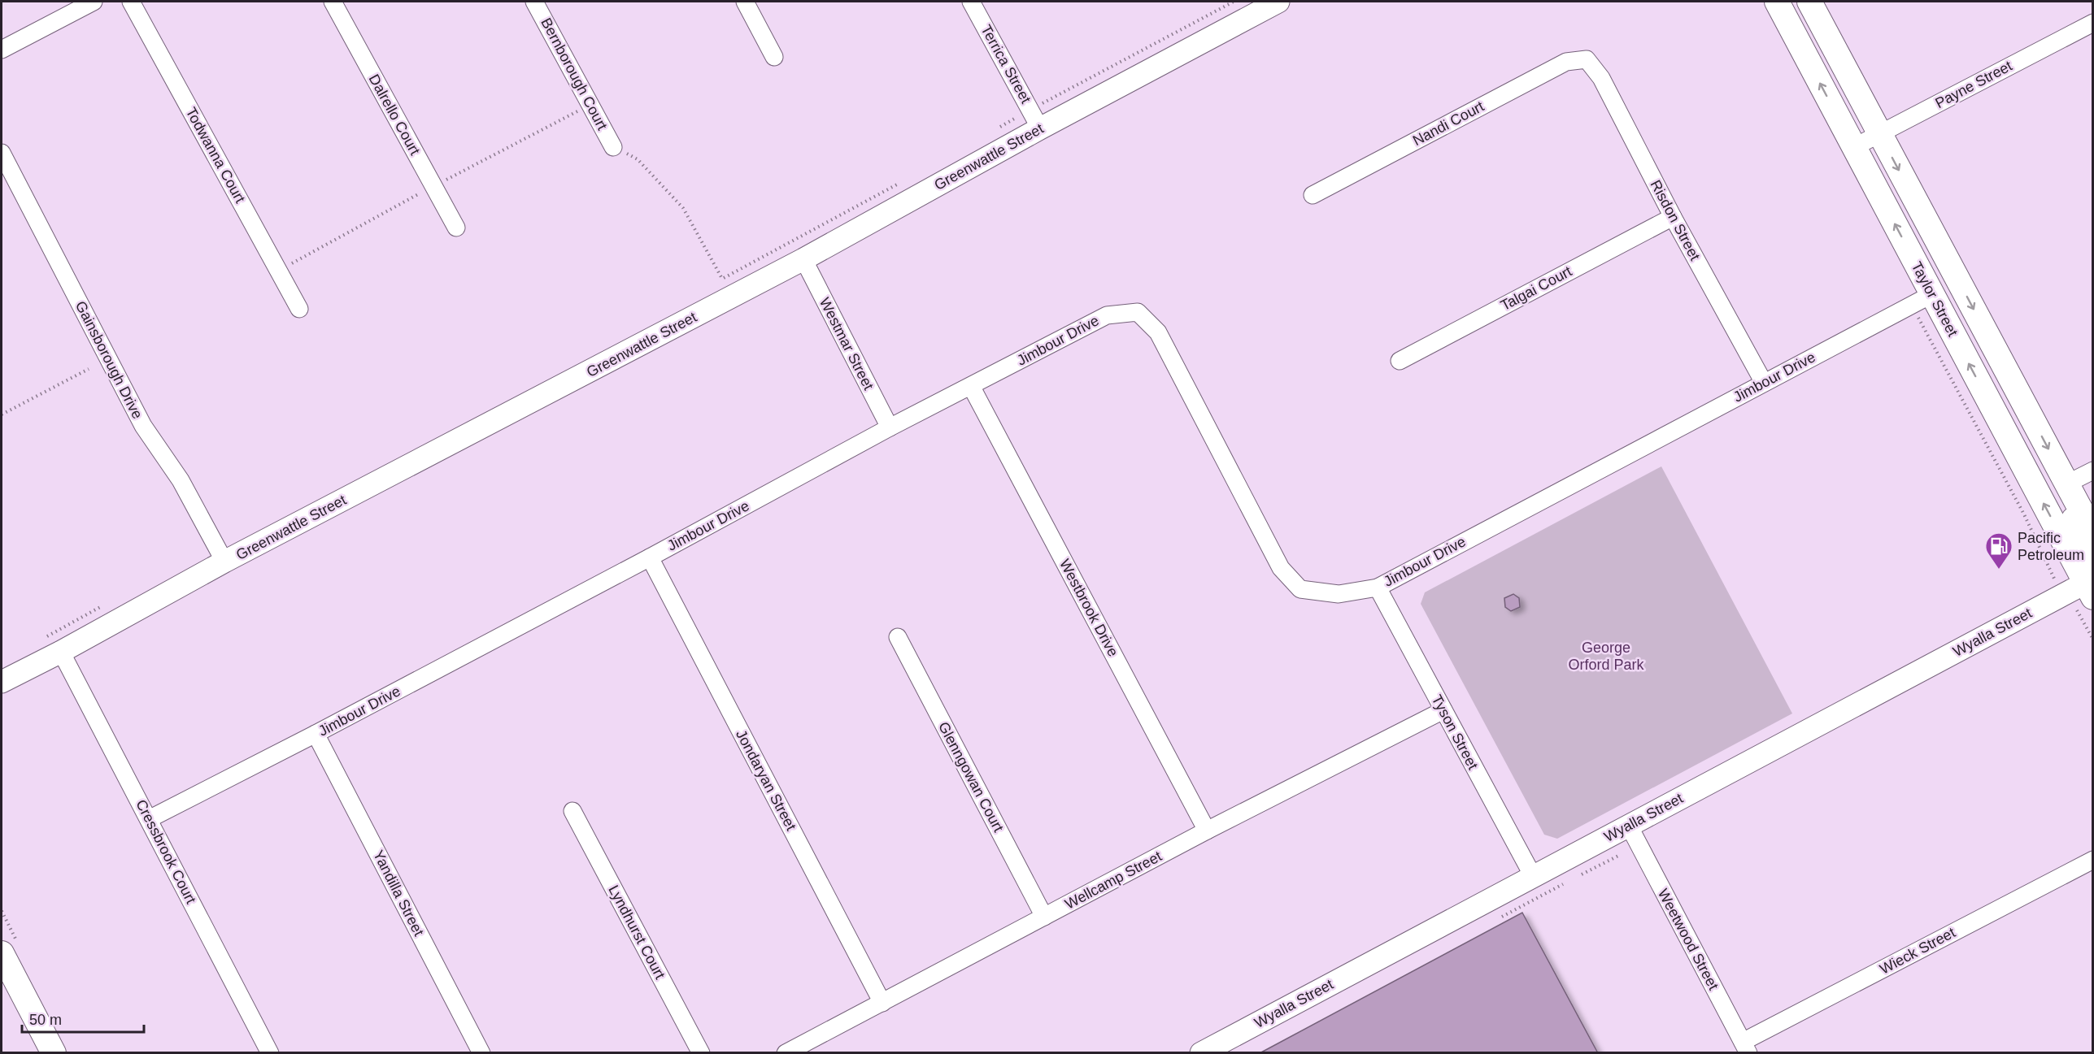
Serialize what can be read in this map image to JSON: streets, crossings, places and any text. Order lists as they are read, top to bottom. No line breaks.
{"streets":{"main road":["Taylor Street"],"street":["Terrica Street","Bernborough Court","Payne Street","Dalrello Court","Nandi Court","Todwanna Court","Greenwattle Street","Risdon Street","Talgai Court","Jimbour Drive","Westmar Street","Gainsborough Drive","Westbrook Drive","Wyalla Street","Tyson Street","Glenngowan Court","Jondaryan Street","Cressbrook Court","Wellcamp Street","Yandilla Street","Lyndhurst Court","Weetwood Street","Wieck Street"]},"crossings":[["Terrica Street","Greenwattle Street"],["Payne Street","Taylor Street"],["Nandi Court","Risdon Street"],["Greenwattle Street","Westmar Street"],["Greenwattle Street","Gainsborough Drive"],["Greenwattle Street","Cressbrook Court"],["Risdon Street","Talgai Court"],["Risdon Street","Jimbour Drive"],["Taylor Street","Jimbour Drive"],["Taylor Street","Wyalla Street"],["Jimbour Drive","Westmar Street"],["Jimbour Drive","Westbrook Drive"],["Jimbour Drive","Tyson Street"],["Jimbour Drive","Jondaryan Street"],["Jimbour Drive","Cressbrook Court"],["Jimbour Drive","Yandilla Street"],["Westbrook Drive","Wellcamp Street"],["Wyalla Street","Tyson Street"],["Wyalla Street","Weetwood Street"],["Tyson Street","Wellcamp Street"],["Glenngowan Court","Wellcamp Street"],["Jondaryan Street","Wellcamp Street"],["Weetwood Street","Wieck Street"]],"parks":["George Orford Park"],"places":{"fuel station":["Pacific Petroleum"]},"scale_bar":"50 m"}
